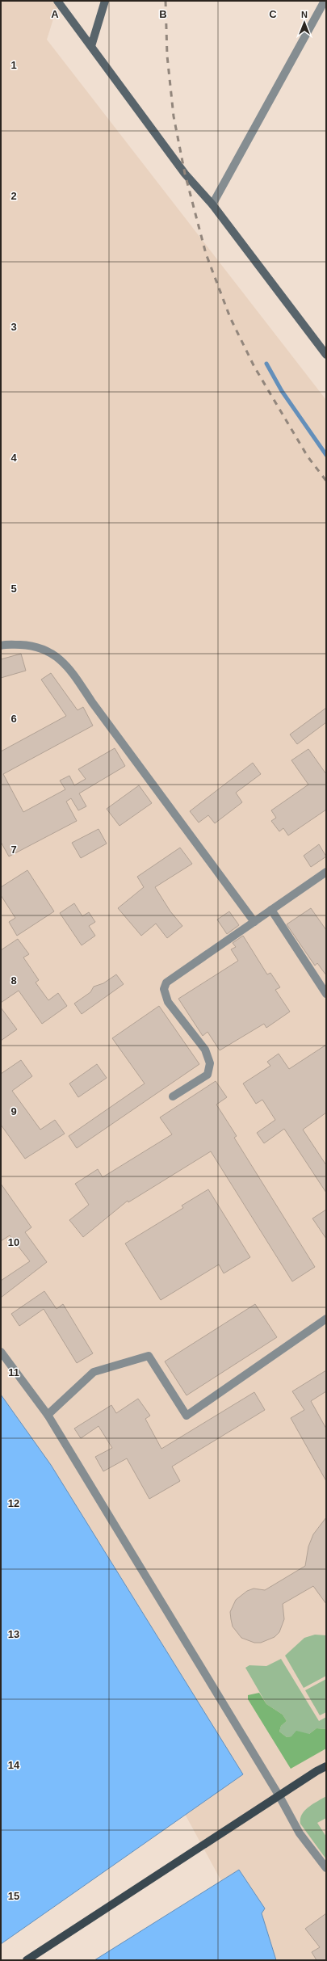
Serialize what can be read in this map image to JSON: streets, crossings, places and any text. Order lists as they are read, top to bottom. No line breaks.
{"north":"top","grid":{"columns":["A","B","C"],"rows":["1","2","3","4","5","6","7","8","9","10","11","12","13","14","15"]}}
